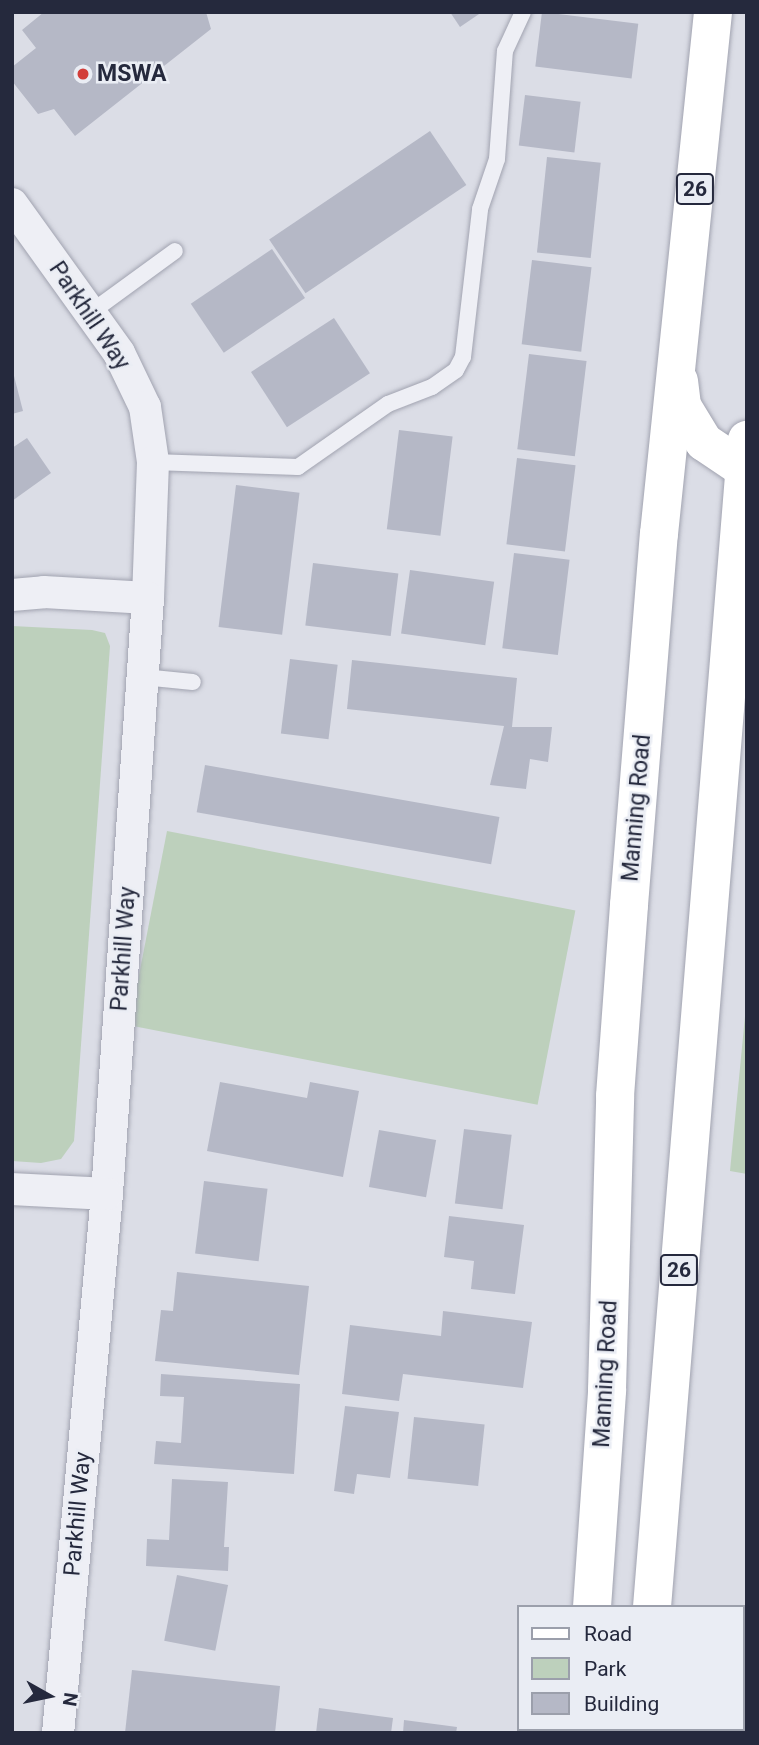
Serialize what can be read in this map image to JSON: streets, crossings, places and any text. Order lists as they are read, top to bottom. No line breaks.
{"streets":{"main road":["26","Manning Road"],"street":["Parkhill Way"]},"places":["MSWA"],"legend":["Road","Park","Building"],"north":"right"}
